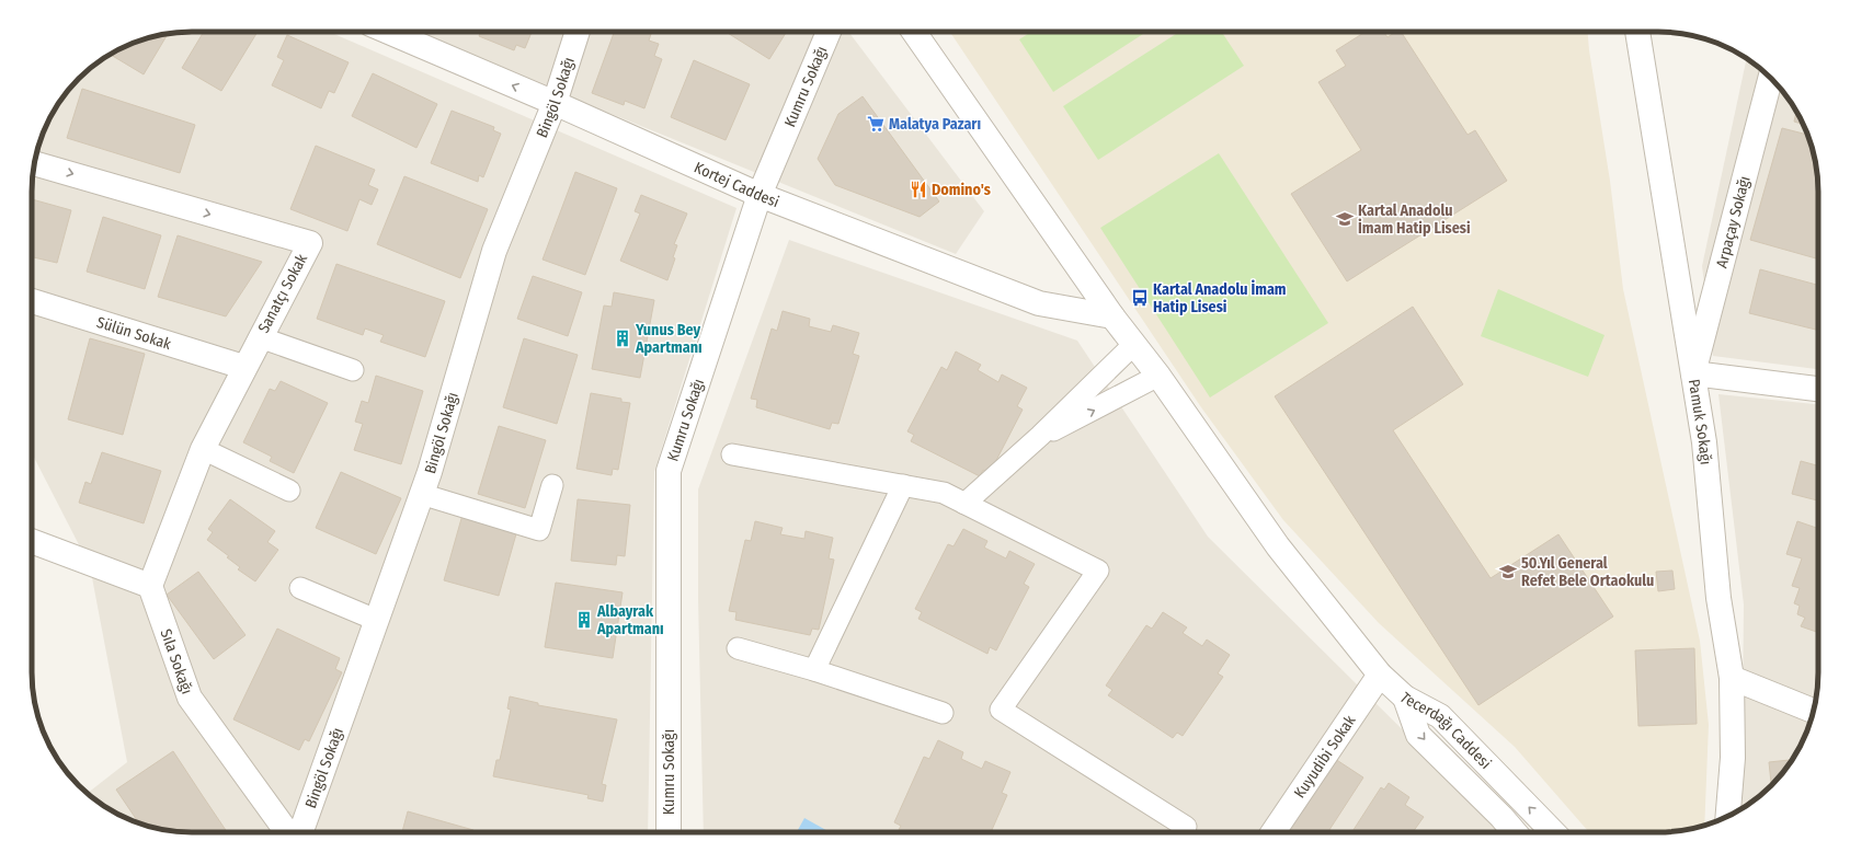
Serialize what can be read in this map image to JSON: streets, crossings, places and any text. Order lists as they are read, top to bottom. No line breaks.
{"streets":{"street":["Kumru Sokağı","Bingöl Sokağı","Kortej Caddesi","Arpaçay Sokağı","Sanatçı Sokak","Sülün Sokak","Pamuk Sokağı","Sıla Sokağı","Tecerdağı Caddesi","Kuyudibi Sokak"]},"crossings":[["Kumru Sokağı","Kortej Caddesi"],["Bingöl Sokağı","Kortej Caddesi"],["Arpaçay Sokağı","Pamuk Sokağı"],["Sanatçı Sokak","Sülün Sokak"],["Sanatçı Sokak","Sıla Sokağı"]],"places":{"supermarket":["Malatya Pazarı"],"restaurant":["Domino's"],"school or university":["Kartal Anadolu İmam Hatip Lisesi","50.Yıl General Refet Bele Ortaokulu"],"bus stop":["Kartal Anadolu İmam Hati̇p Li̇sesi̇"],"building":["Yunus Bey Apartmanı","Albayrak Apartmanı"]}}
